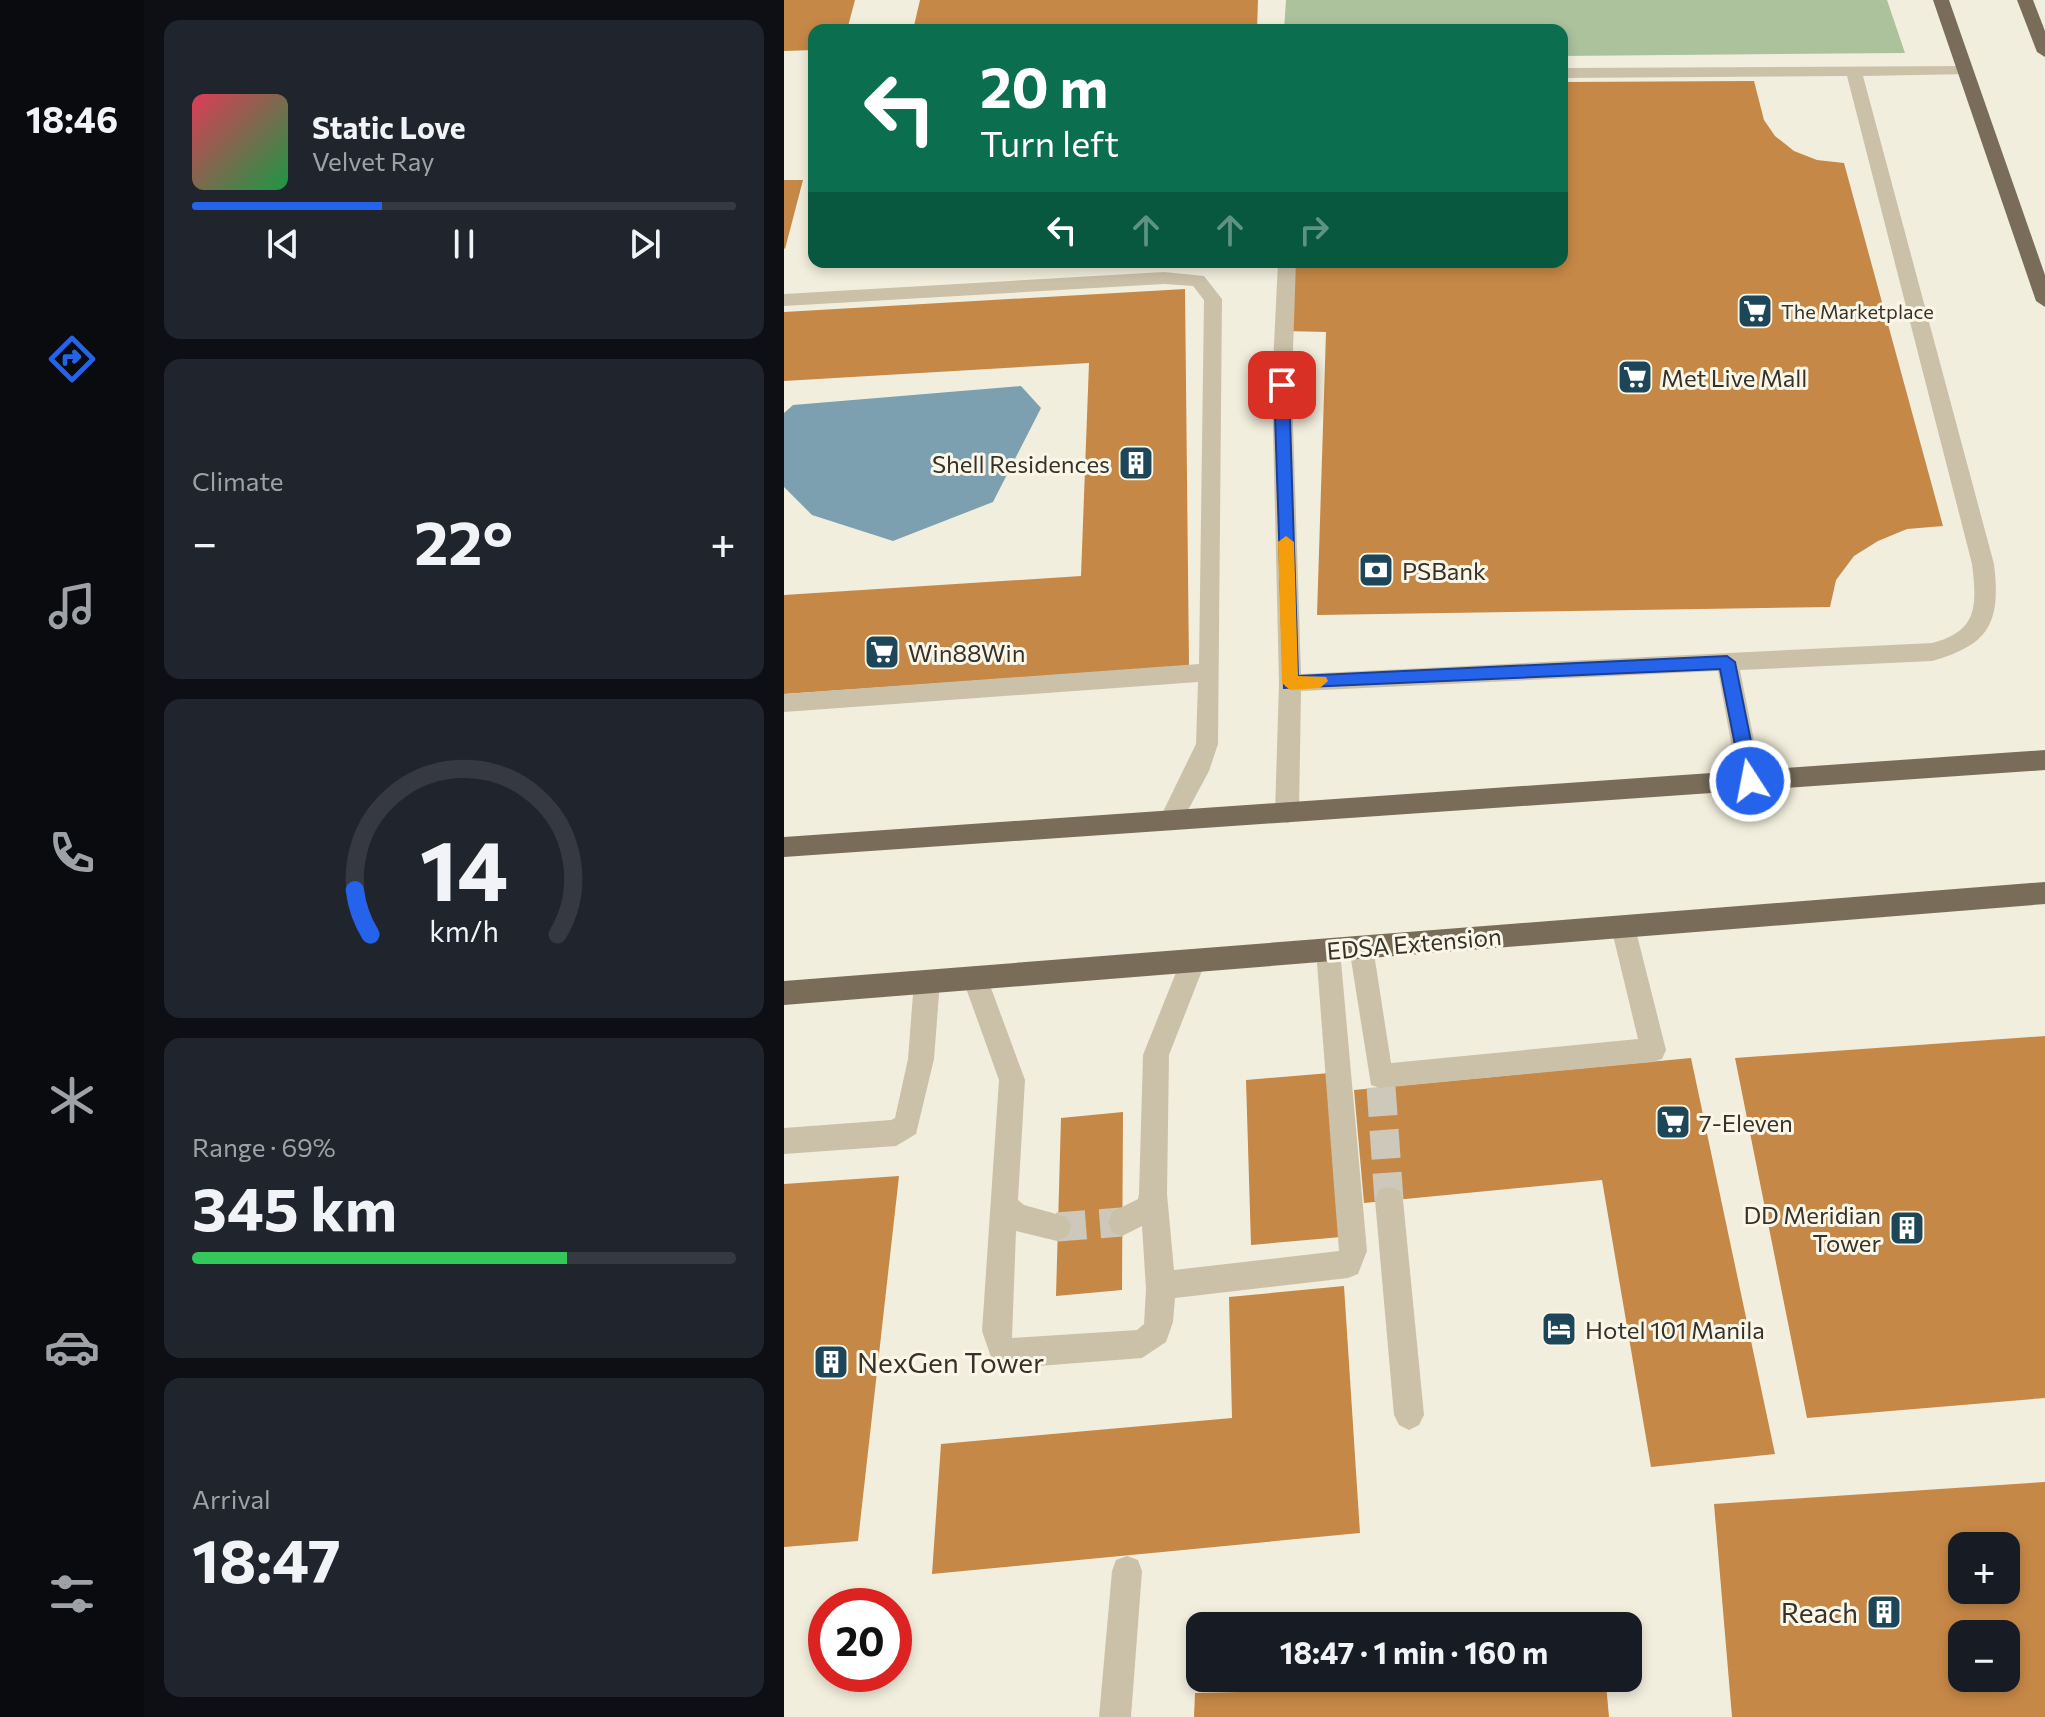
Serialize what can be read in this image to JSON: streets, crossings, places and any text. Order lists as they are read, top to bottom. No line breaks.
{"streets":{"main road":["EDSA Extension"]},"places":{"supermarket":["The Marketplace","Met Live Mall","Win88Win","7-Eleven"],"building":["Shell Residences","DD Meridian Tower","NexGen Tower","Reach"],"bank":["PSBank"],"hotel":["Hotel 101 Manila"]},"page":{"tabs":"18:46","turn":["20 m","Turn left"],"song":["Static Love","Velvet Ray"],"tile":["Climate",["Range · 69%","345 km"],["Arrival","18:47"]],"heat":["−","22°","+"],"map_buttons":["+","−"],"limit":"20","trip":"18:47 · 1 min · 160 m","gauge":["14","km/h"]}}
